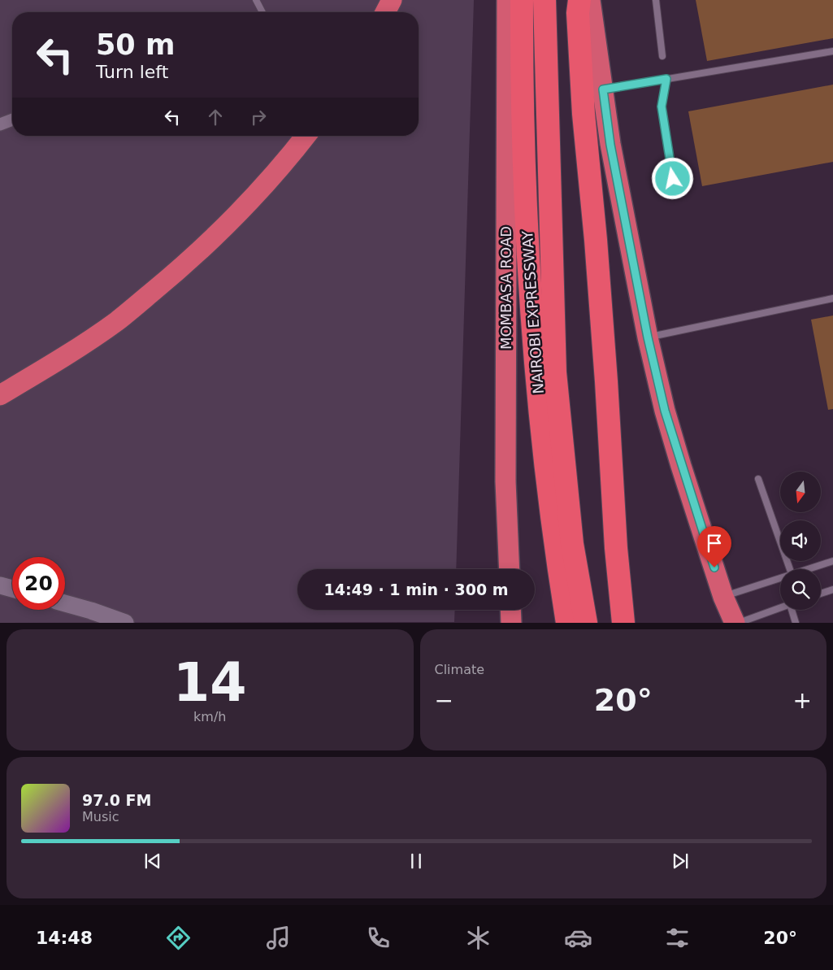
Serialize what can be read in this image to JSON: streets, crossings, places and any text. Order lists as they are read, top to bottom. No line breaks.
{"streets":{"highway":["MOMBASA ROAD","NAIROBI EXPRESSWAY"]},"north":"bottom","page":{"turn":["50 m","Turn left"],"limit":"20","trip":"14:49 · 1 min · 300 m","tile":[["14","km/h"],"Climate"],"heat":["−","20°","+"],"song":["97.0 FM","Music"],"tabs":["14:48","20°"]}}
